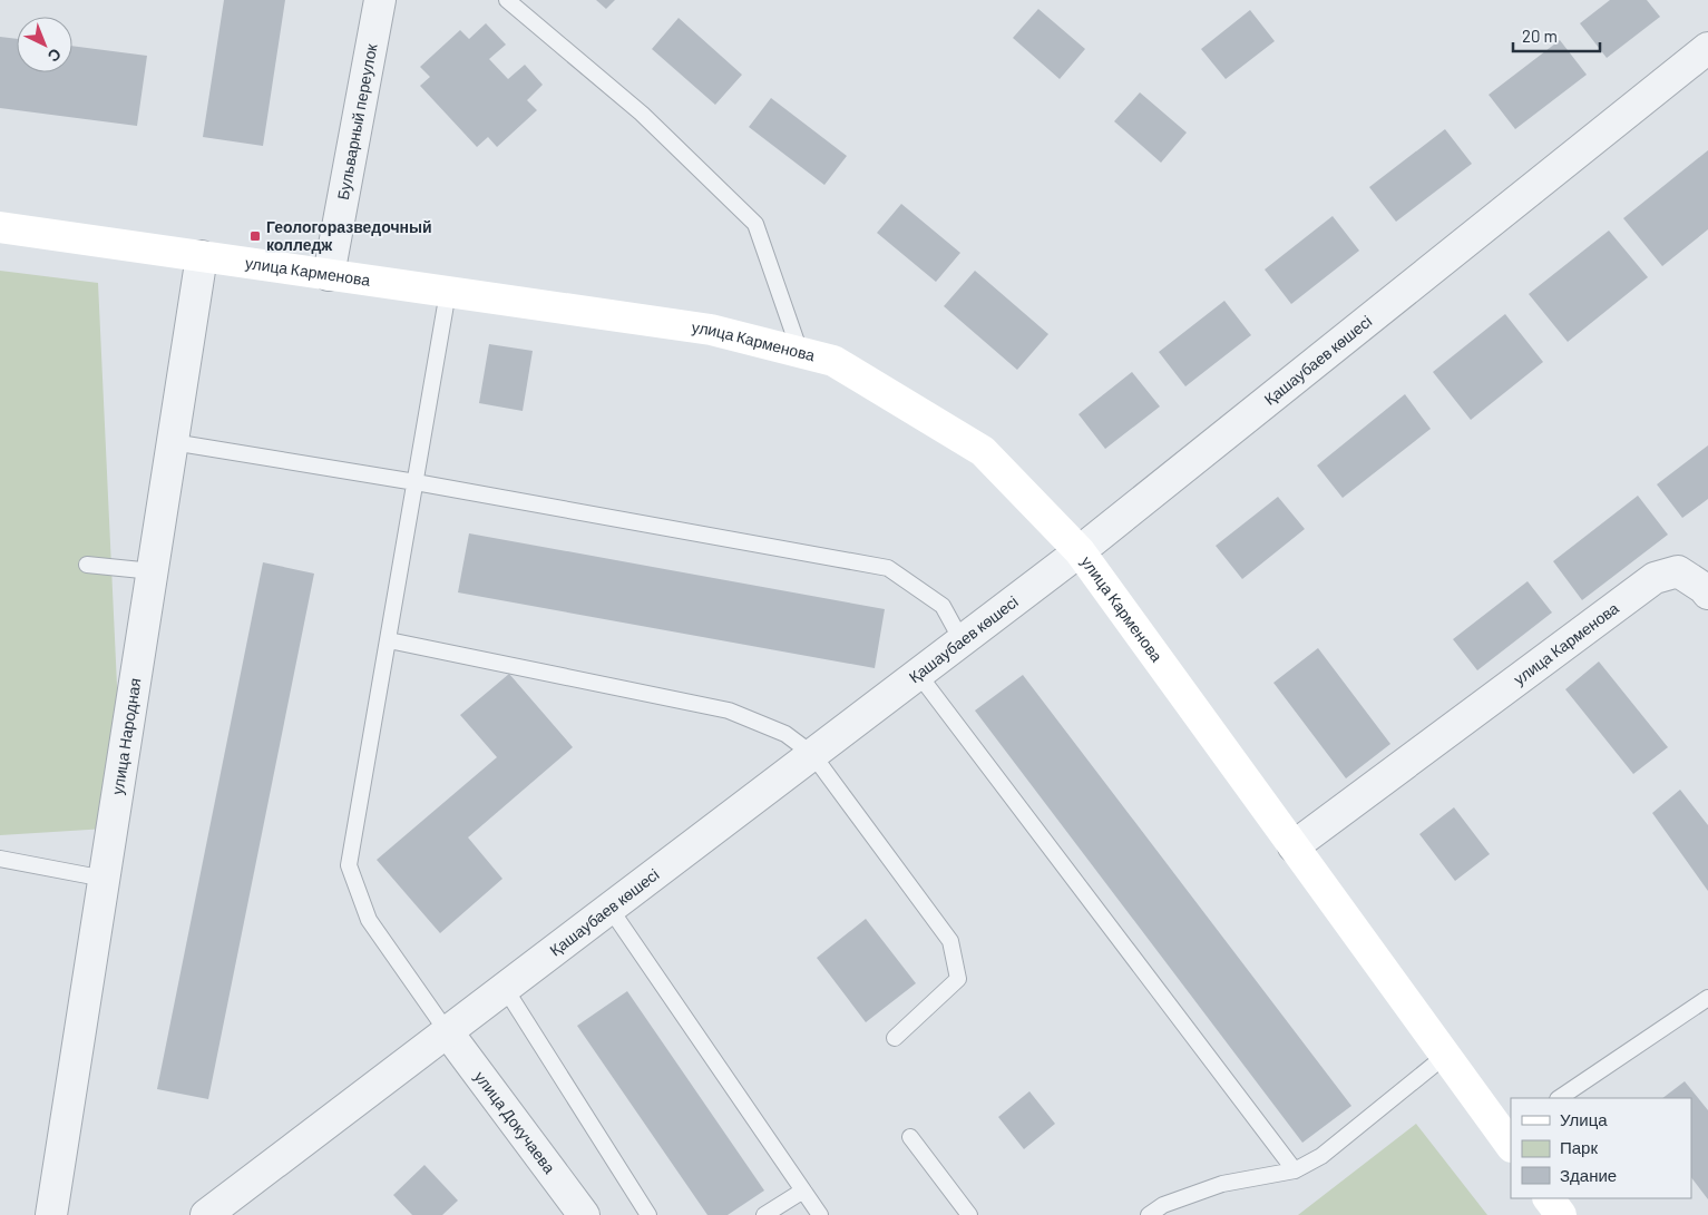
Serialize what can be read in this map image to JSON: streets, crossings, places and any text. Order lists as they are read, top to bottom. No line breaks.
{"streets":{"street":["Бульварный переулок","улица Карменова","Қашаубаев көшесі","улица Народная","улица Докучаева"]},"crossings":[["Бульварный переулок","улица Карменова"],["улица Карменова","Қашаубаев көшесі"],["улица Карменова","улица Народная"],["Қашаубаев көшесі","улица Докучаева"]],"places":{"transit":["Геологоразведочный колледж"]},"legend":["Улица","Парк","Здание"],"scale_bar":"20 m","north":"bottom right"}
